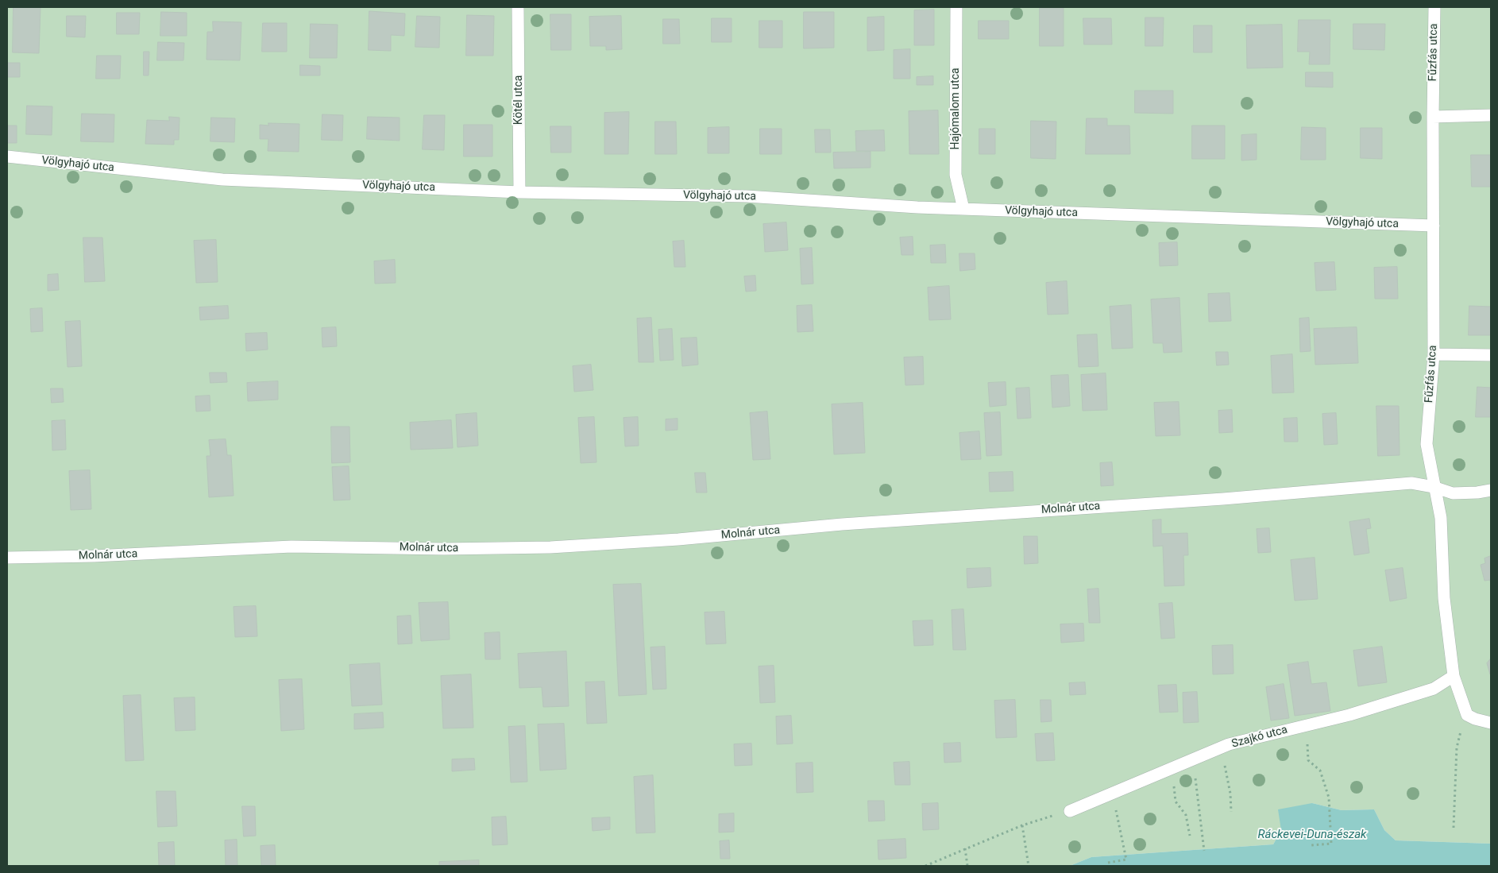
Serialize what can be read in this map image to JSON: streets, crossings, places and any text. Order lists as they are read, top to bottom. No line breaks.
{"streets":{"street":["Fűzfás utca","Kötél utca","Hajómalom utca","Völgyhajó utca","Molnár utca","Szajkó utca"]},"crossings":[["Fűzfás utca","Völgyhajó utca"],["Fűzfás utca","Molnár utca"],["Fűzfás utca","Szajkó utca"],["Kötél utca","Völgyhajó utca"],["Hajómalom utca","Völgyhajó utca"]],"water":["Ráckevei-Duna-észak"]}
